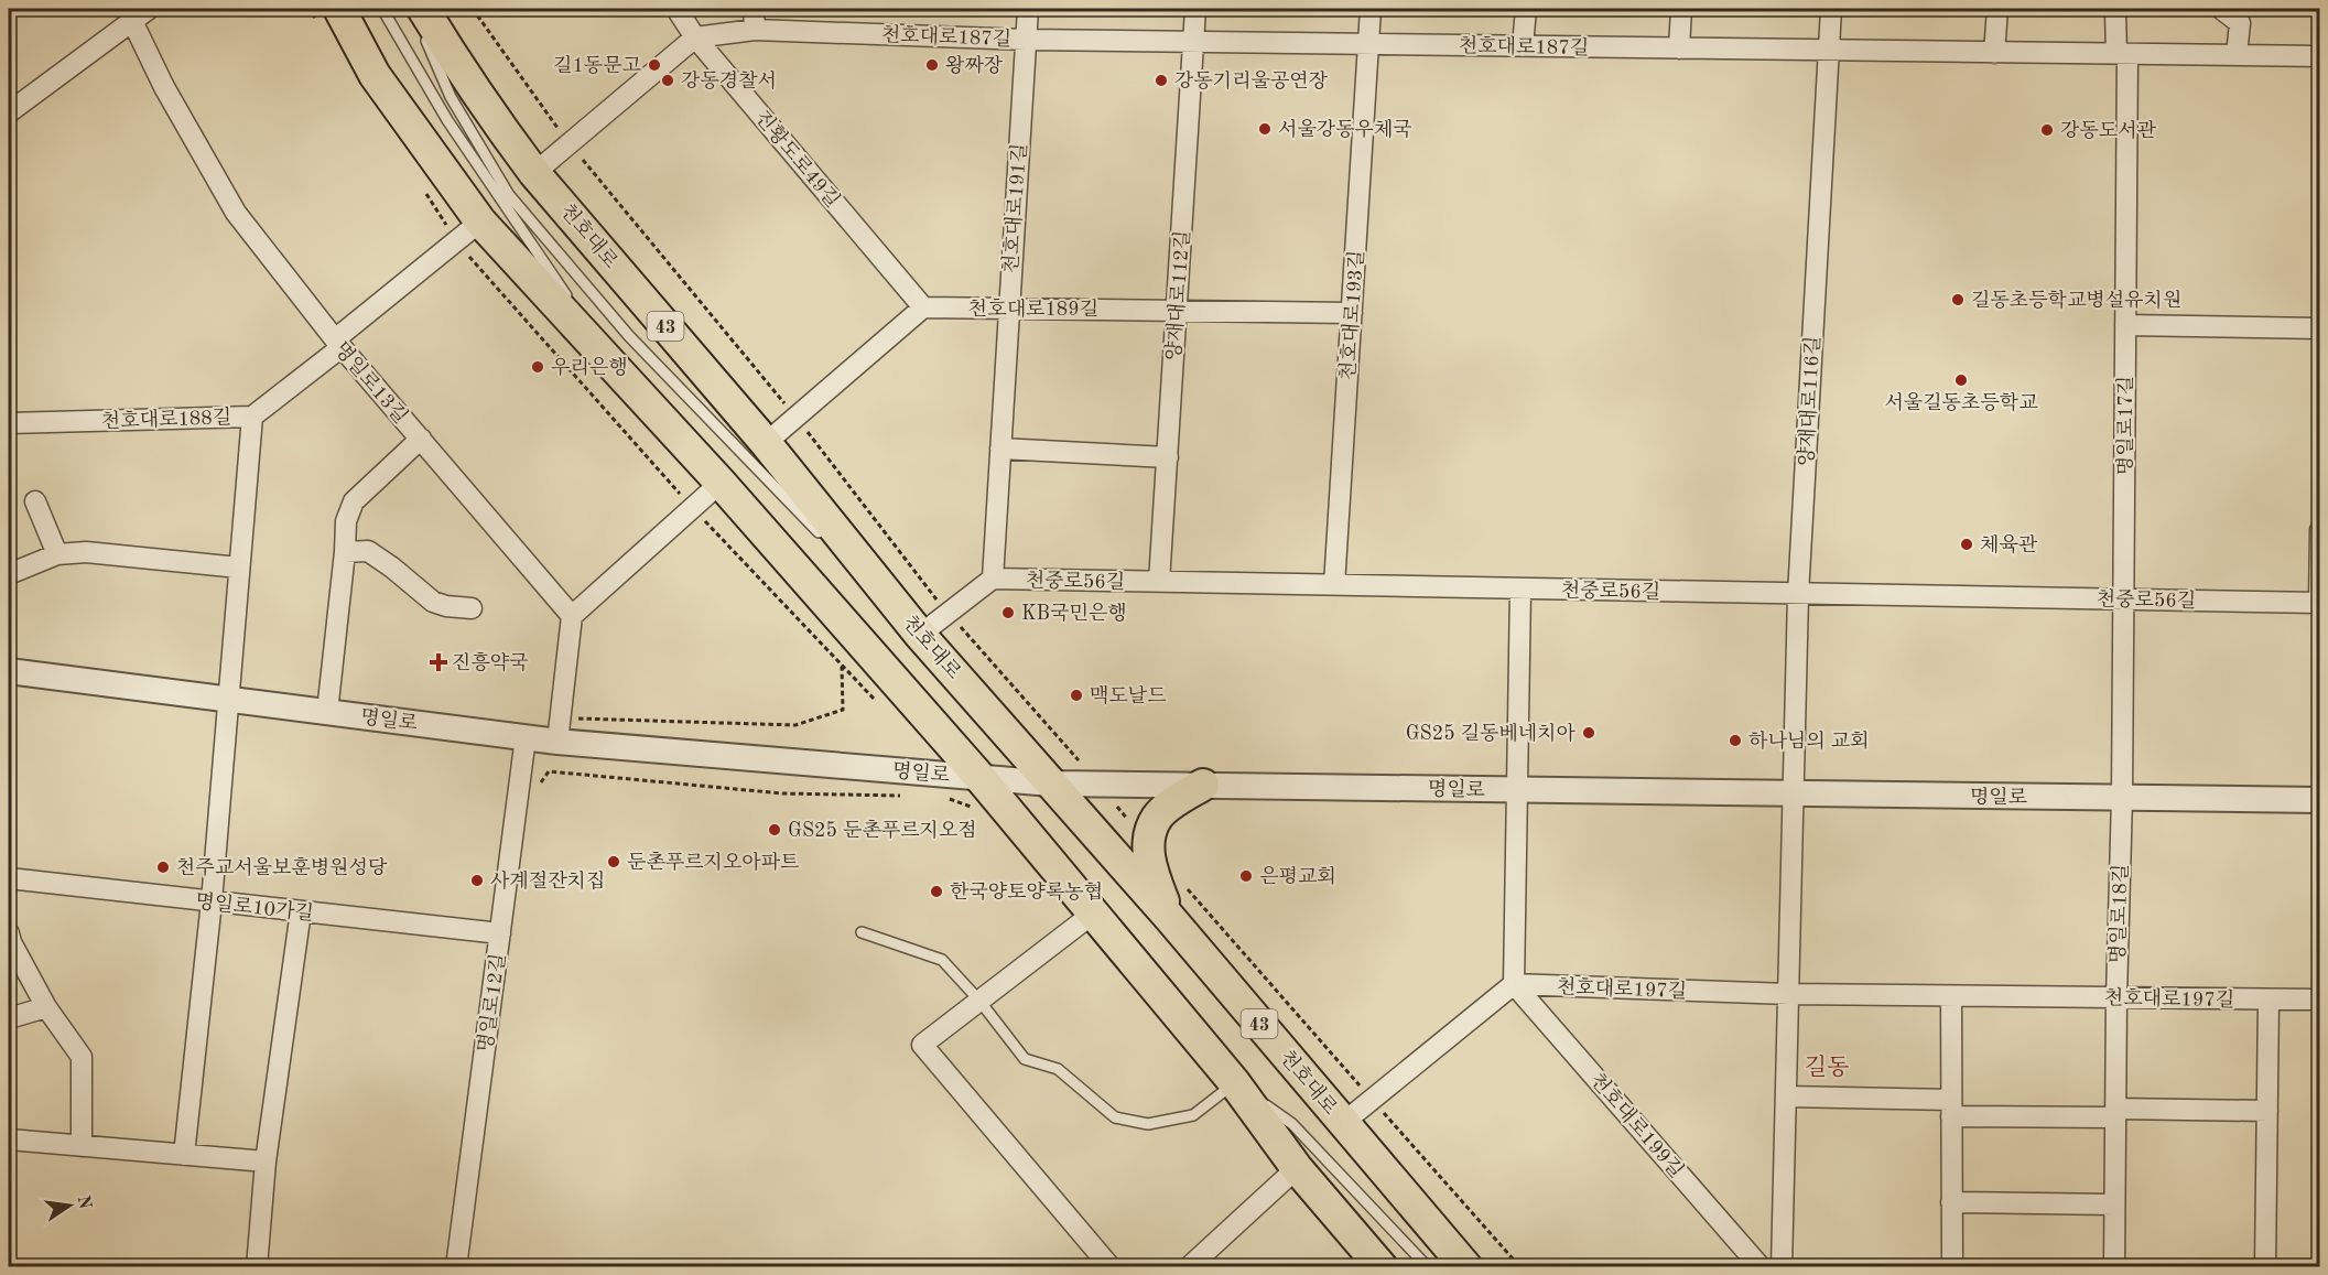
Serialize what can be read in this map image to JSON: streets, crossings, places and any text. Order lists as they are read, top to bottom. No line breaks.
{"streets":{"main road":["천호대로","43"],"street":["천호대로187길","진황도로49길","천호대로191길","양재대로112길","천호대로189길","천호대로193길","명일로13길","양재대로116길","천호대로188길","명일로17길","천중로56길","명일로","명일로10가길","명일로18길","천호대로197길","명일로12길","천호대로199길"]},"crossings":[["천호대로187길","진황도로49길"],["천호대로187길","천호대로191길"],["천호대로187길","양재대로112길"],["천호대로187길","천호대로193길"],["천호대로187길","양재대로116길"],["천호대로187길","명일로17길"],["진황도로49길","천호대로189길"],["천호대로191길","천호대로189길"],["천호대로191길","천중로56길"],["천호대로","명일로"],["양재대로112길","천호대로189길"],["양재대로112길","천중로56길"],["천호대로189길","천호대로193길"],["천호대로193길","천중로56길"],["명일로13길","천호대로188길"],["양재대로116길","천중로56길"],["양재대로116길","명일로"],["양재대로116길","천호대로197길"],["명일로17길","천중로56길"],["명일로17길","명일로"],["명일로17길","명일로18길"],["명일로","명일로18길"],["명일로","명일로12길"],["명일로10가길","명일로12길"],["명일로18길","천호대로197길"],["천호대로197길","천호대로199길"]],"districts":["길동"],"places":{"other":["길1동문고","왕짜장","강동경찰서","강동기리울공연장","서울강동우체국","강동도서관","길동초등학교병설유치원","우리은행","서울길동초등학교","체육관","KB국민은행","맥도날드","GS25 길동베네치아","하나님의 교회","GS25 둔촌푸르지오점","둔촌푸르지오아파트","천주교서울보훈병원성당","은평교회","사계절잔치집","한국양토양록농협"],"health":["진흥약국"]},"north":"right"}
